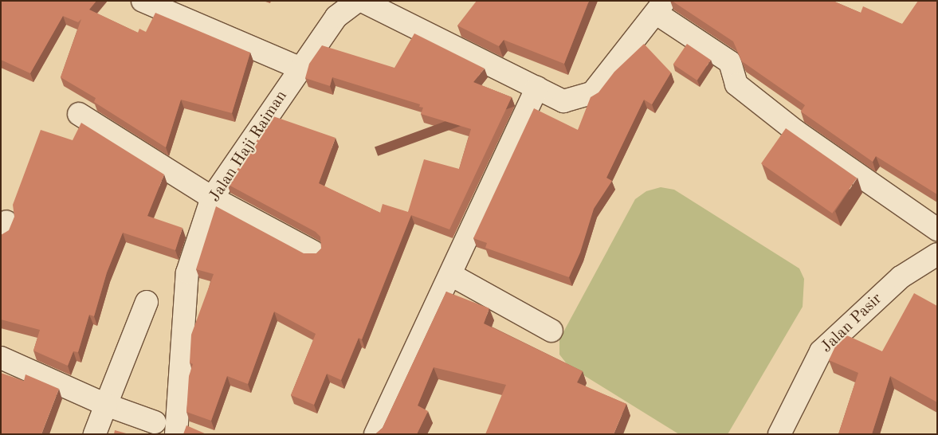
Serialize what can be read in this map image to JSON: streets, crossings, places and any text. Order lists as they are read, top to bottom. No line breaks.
{"streets":{"street":["Jalan Haji Raiman","Jalan Pasir"]}}
